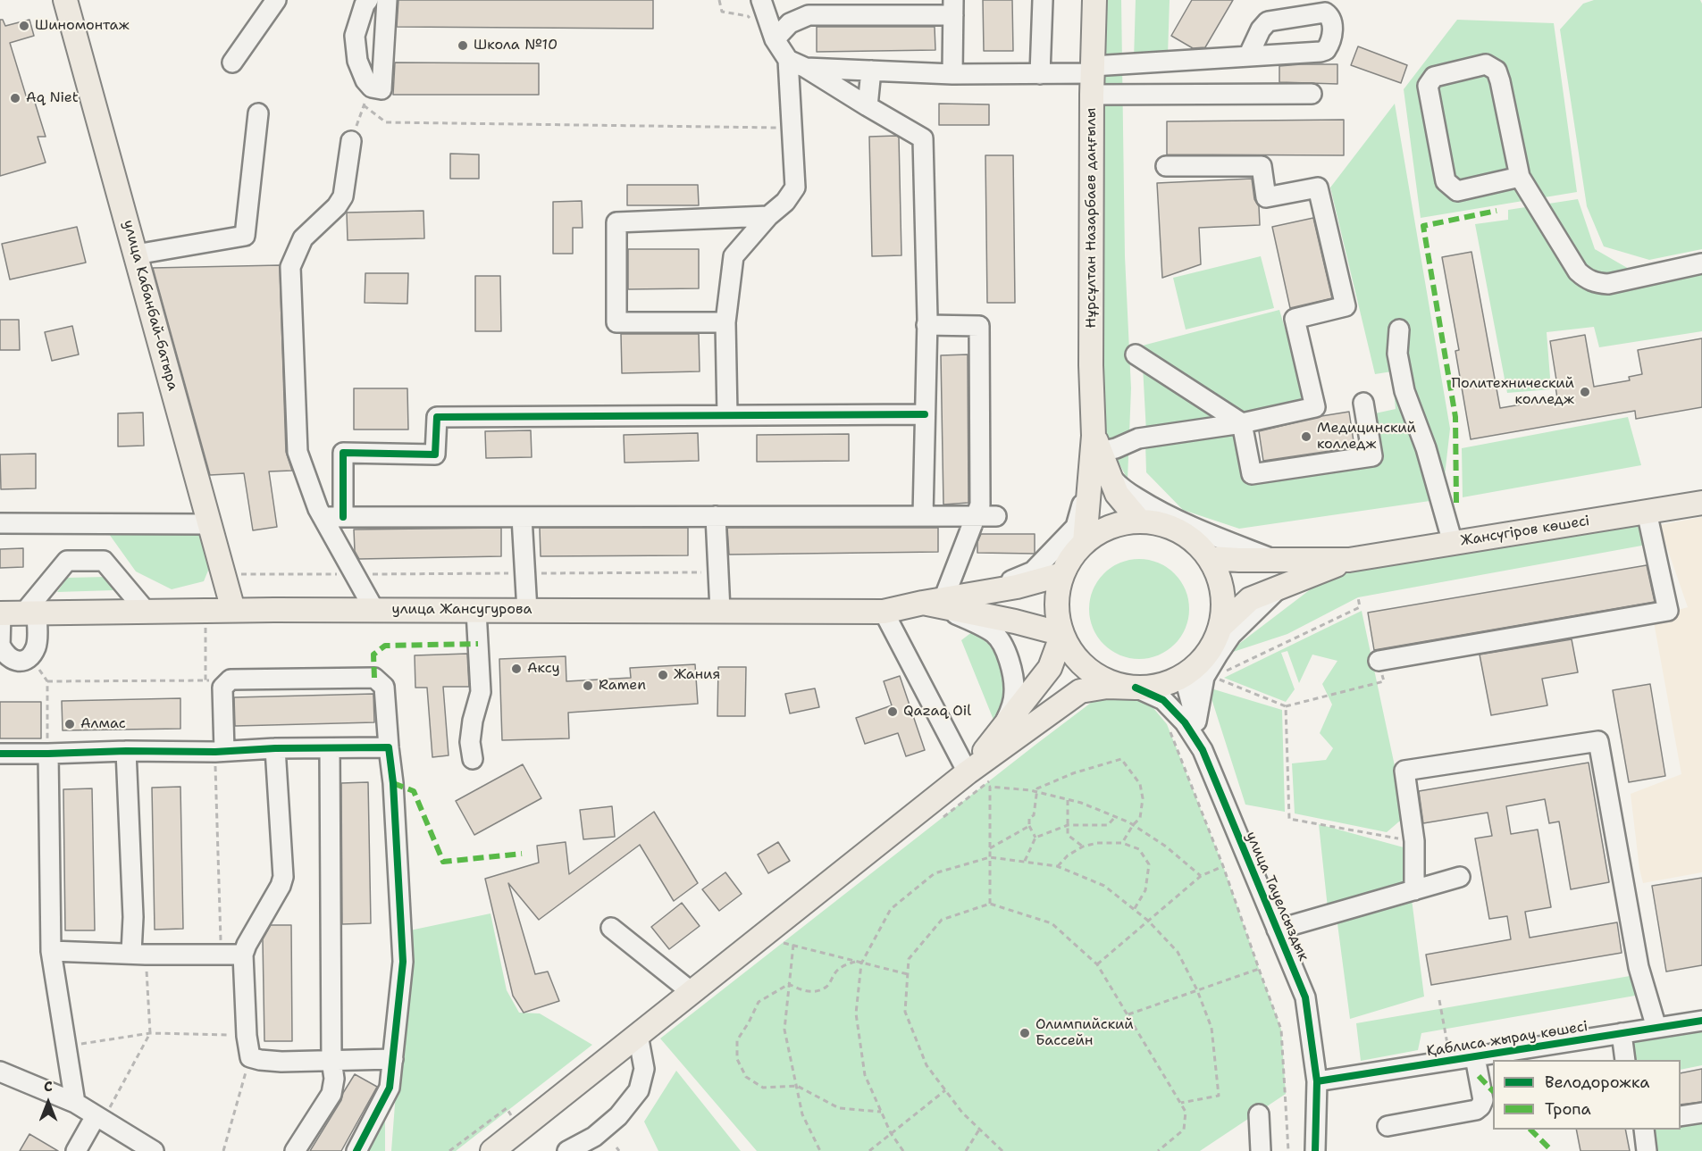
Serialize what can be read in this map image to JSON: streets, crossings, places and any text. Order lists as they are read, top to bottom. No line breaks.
{"streets":{"main road":["Нұрсұлтан Назарбаев даңғылы","улица Кабанбай-батыра","Жансүгіров көшесі","улица Жансугурова"],"street":["улица Тауелсыздык","Қаблиса жырау көшесі"]},"crossings":[["улица Кабанбай-батыра","улица Жансугурова"],["улица Жансугурова","улица Тауелсыздык"],["улица Тауелсыздык","Қаблиса жырау көшесі"]],"places":["Шиномонтаж","Школа №10","Aq Niet","Политехнический колледж","Медицинский колледж","Аксу","Жания","Ramen","Qazaq Oil","Алмас","Олимпийский Бассейн"],"legend":["Велодорожка","Тропа"],"north":"top"}
